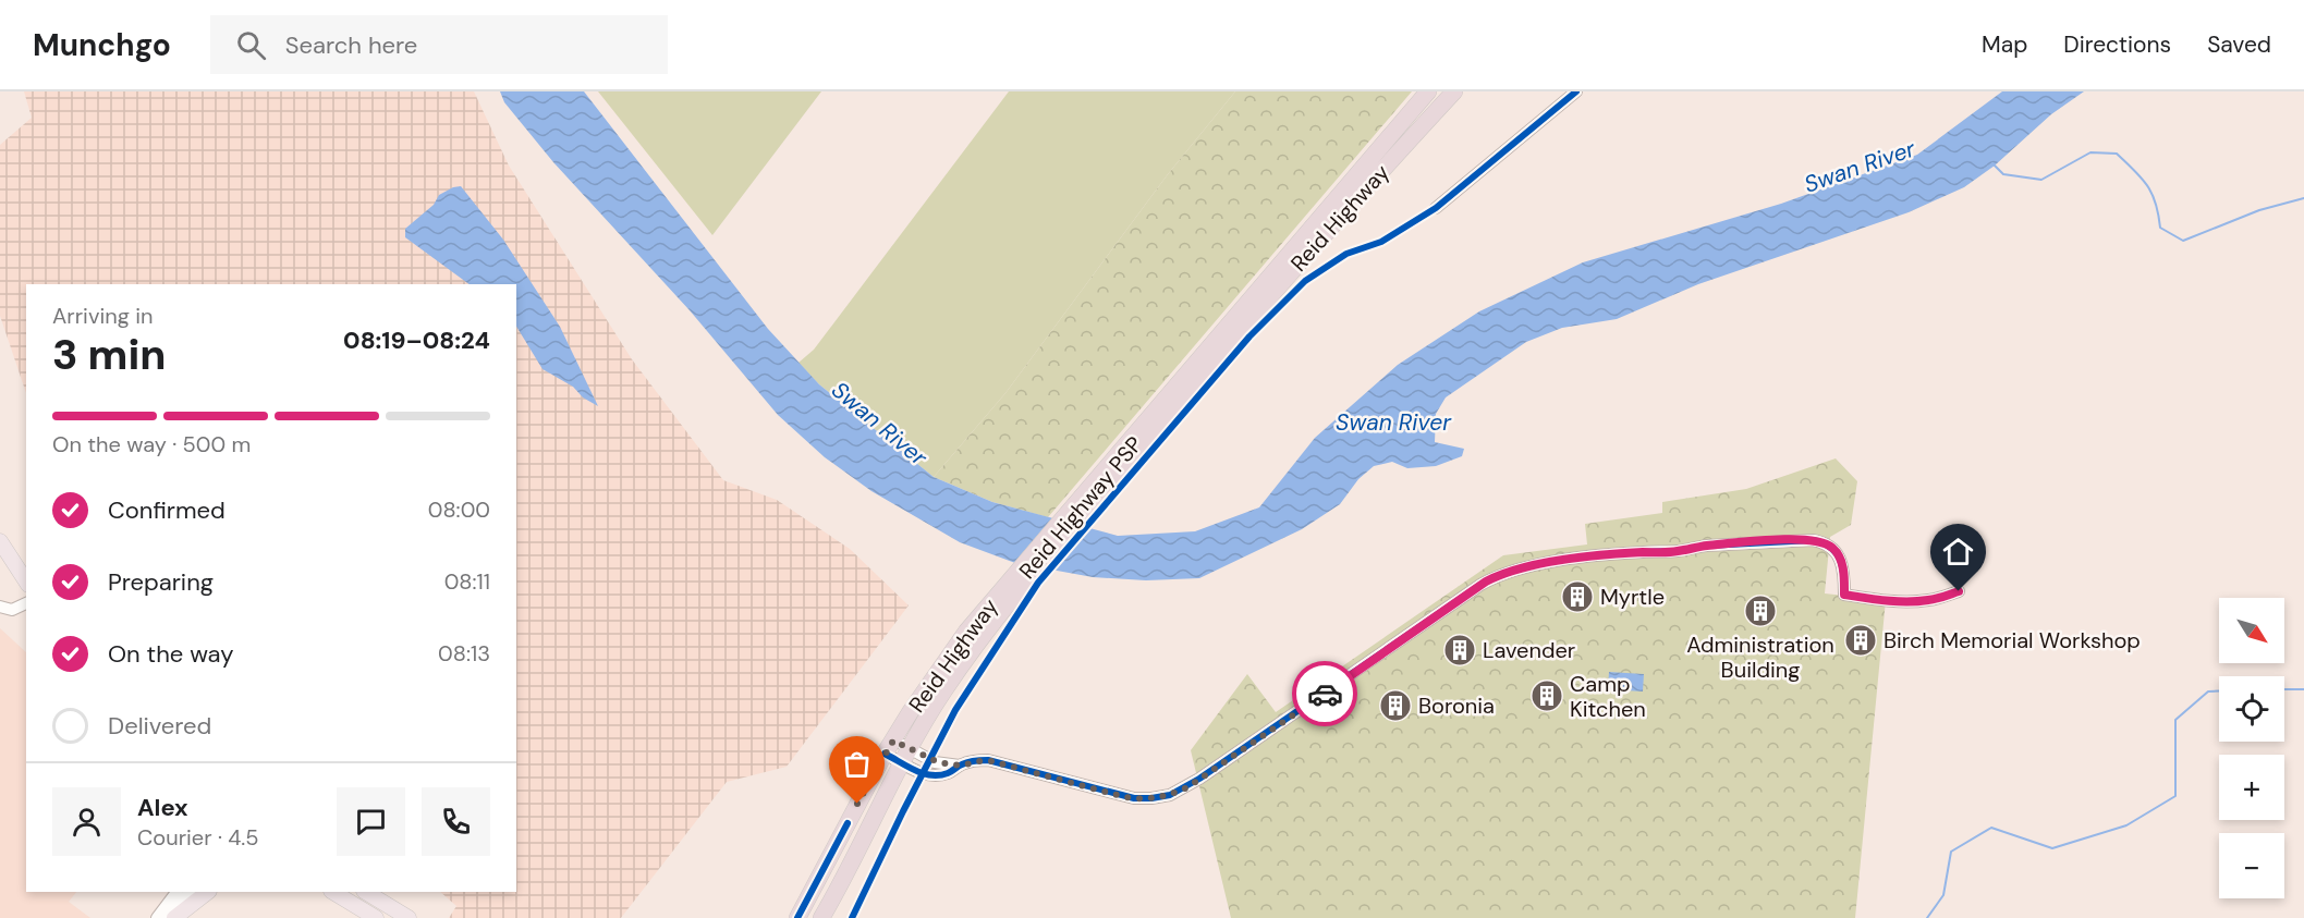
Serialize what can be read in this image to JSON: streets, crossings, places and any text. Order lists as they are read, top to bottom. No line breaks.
{"streets":{"highway":["Reid Highway"],"cycle path":["Reid Highway PSP"]},"water":["Swan River"],"places":{"building":["Myrtle","Administration Building","Birch Memorial Workshop","Lavender","Camp Kitchen","Boronia"]},"north":"bottom right","page":{"header":"Munchgo","search":"Search here","nav":["Map","Directions","Saved"],"heading":["3 min","Arriving in","08:19–08:24"],"panel":["Alex","Courier · 4.5"],"bar":"On the way · 500 m","list":[["Confirmed","08:00"],["Preparing","08:11"],["On the way","08:13"],"Delivered"],"map_buttons":["+","−"]}}
